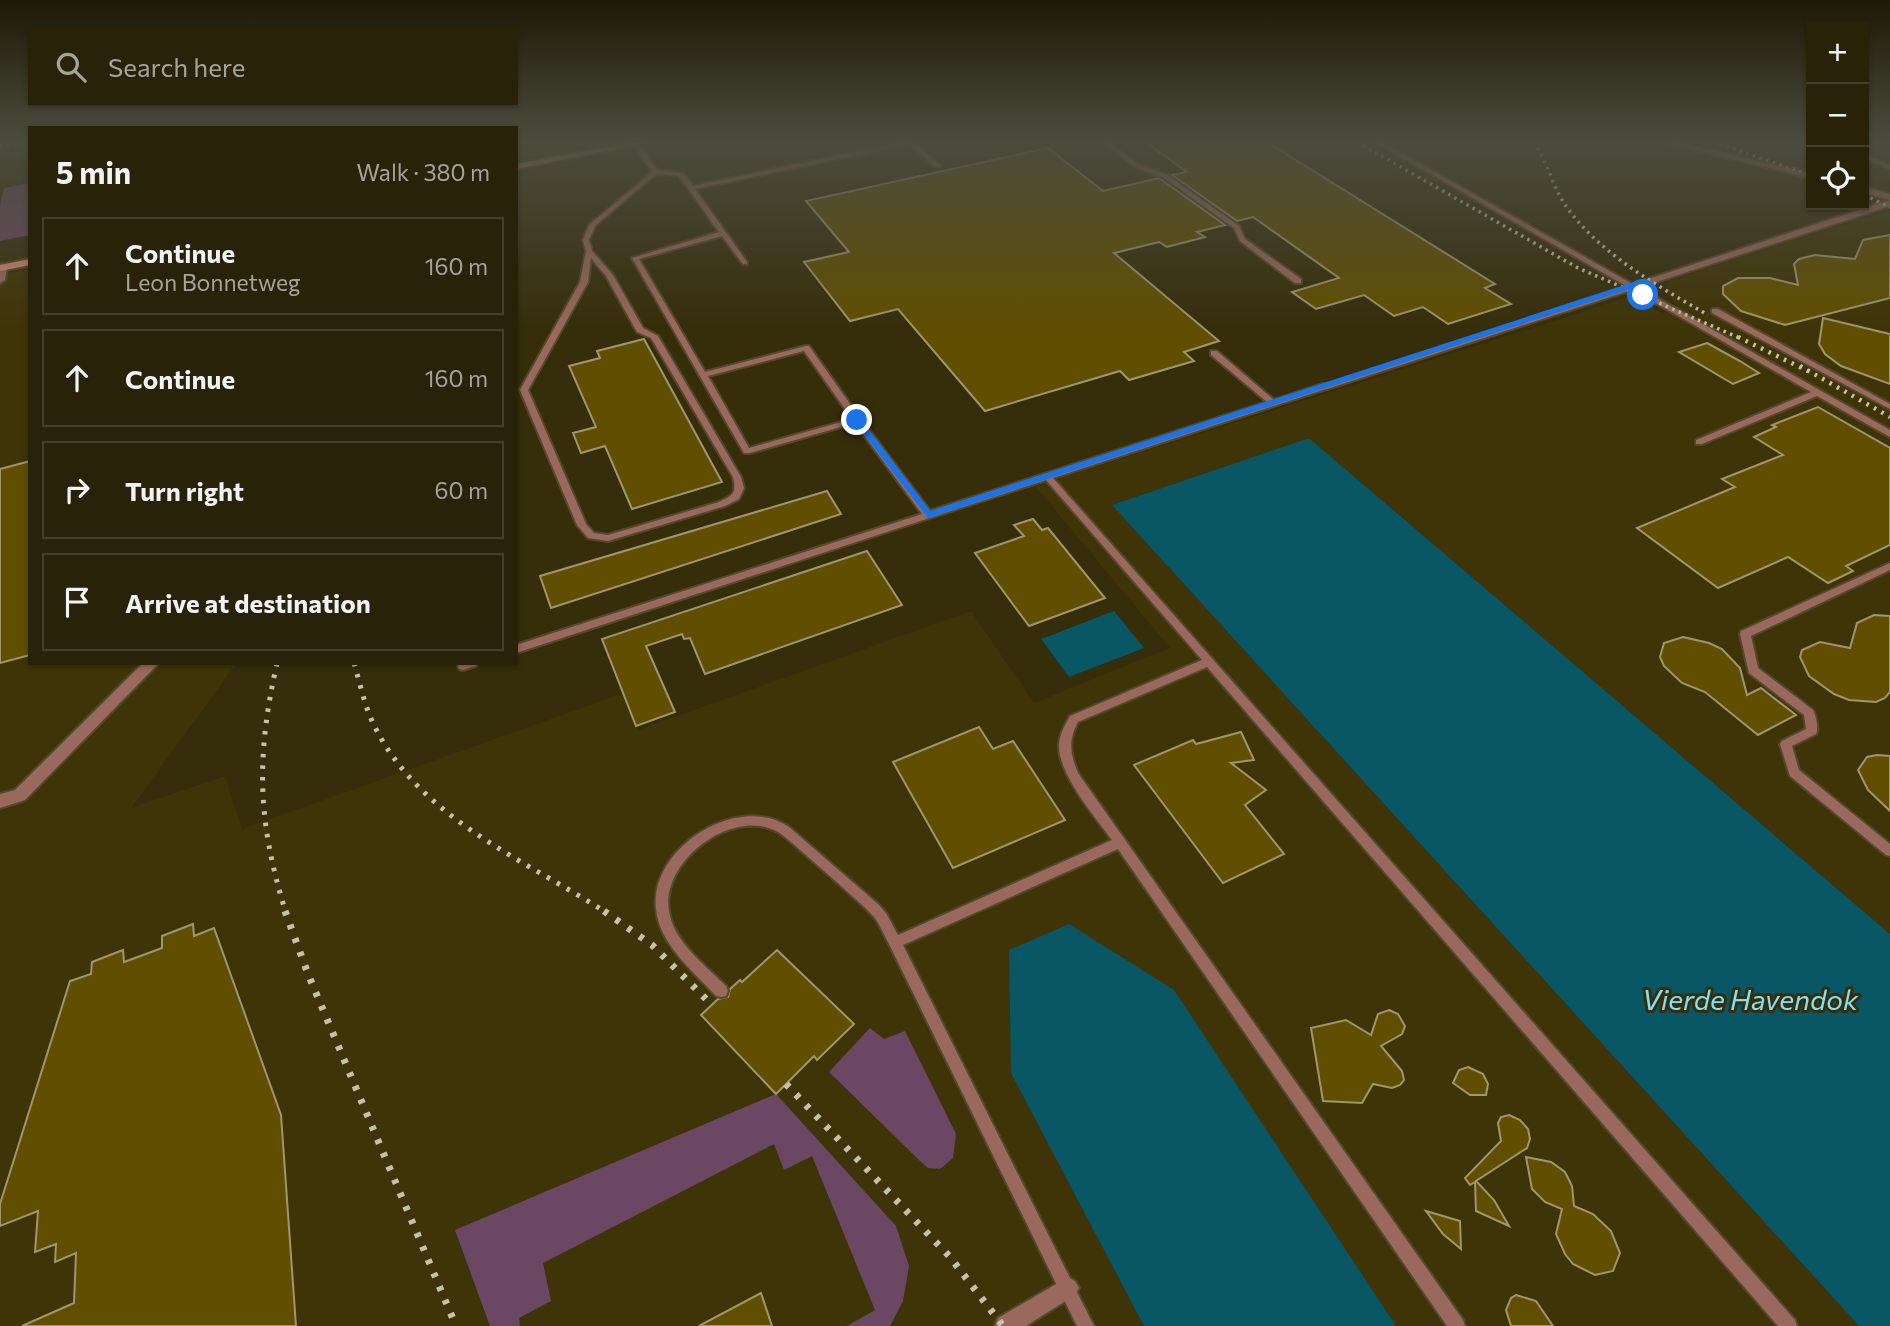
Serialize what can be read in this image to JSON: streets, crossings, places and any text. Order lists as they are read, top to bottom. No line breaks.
{"water":["Vierde Havendok"],"page":{"map_buttons":["+","−"],"search":"Search here","heading":["5 min","Walk · 380 m"],"list":[["Continue","Leon Bonnetweg","160 m"],["Continue","160 m"],["Turn right","60 m"],"Arrive at destination"]}}
